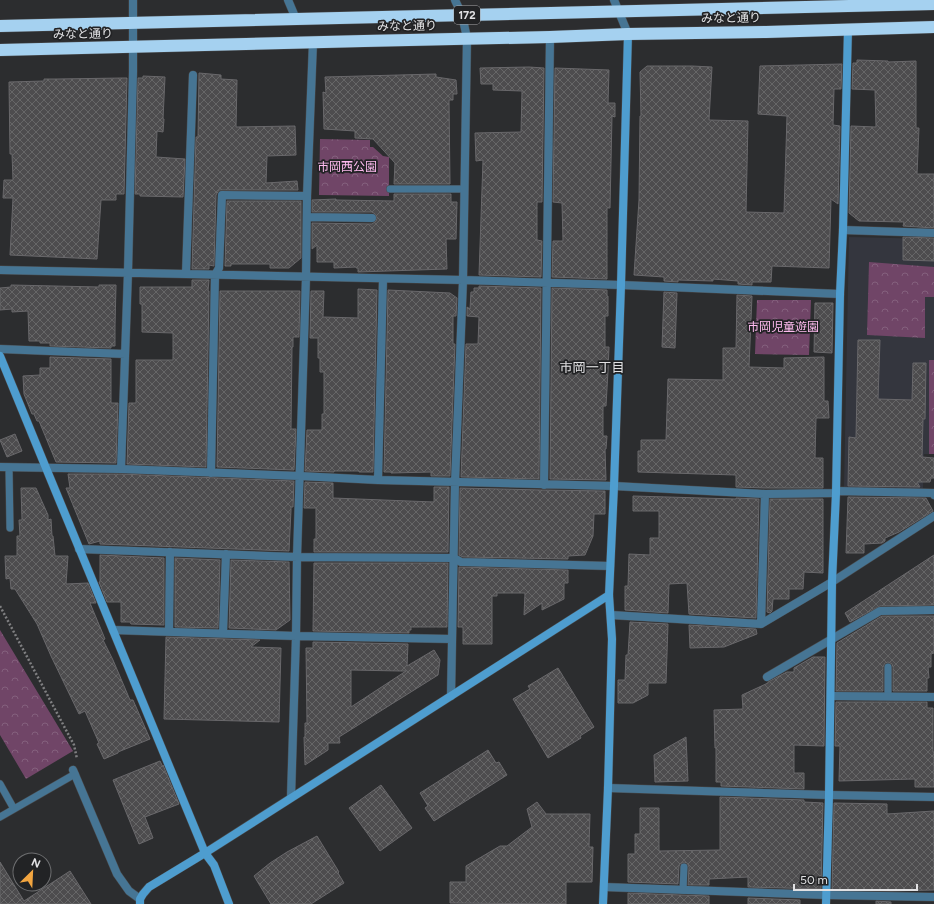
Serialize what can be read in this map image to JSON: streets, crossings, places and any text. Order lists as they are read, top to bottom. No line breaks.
{"streets":{"highway":["172","みなと通り"]},"districts":["市岡一丁目"],"parks":["市岡西公園","市岡児童遊園"],"scale_bar":"50 m","north":"top right"}
